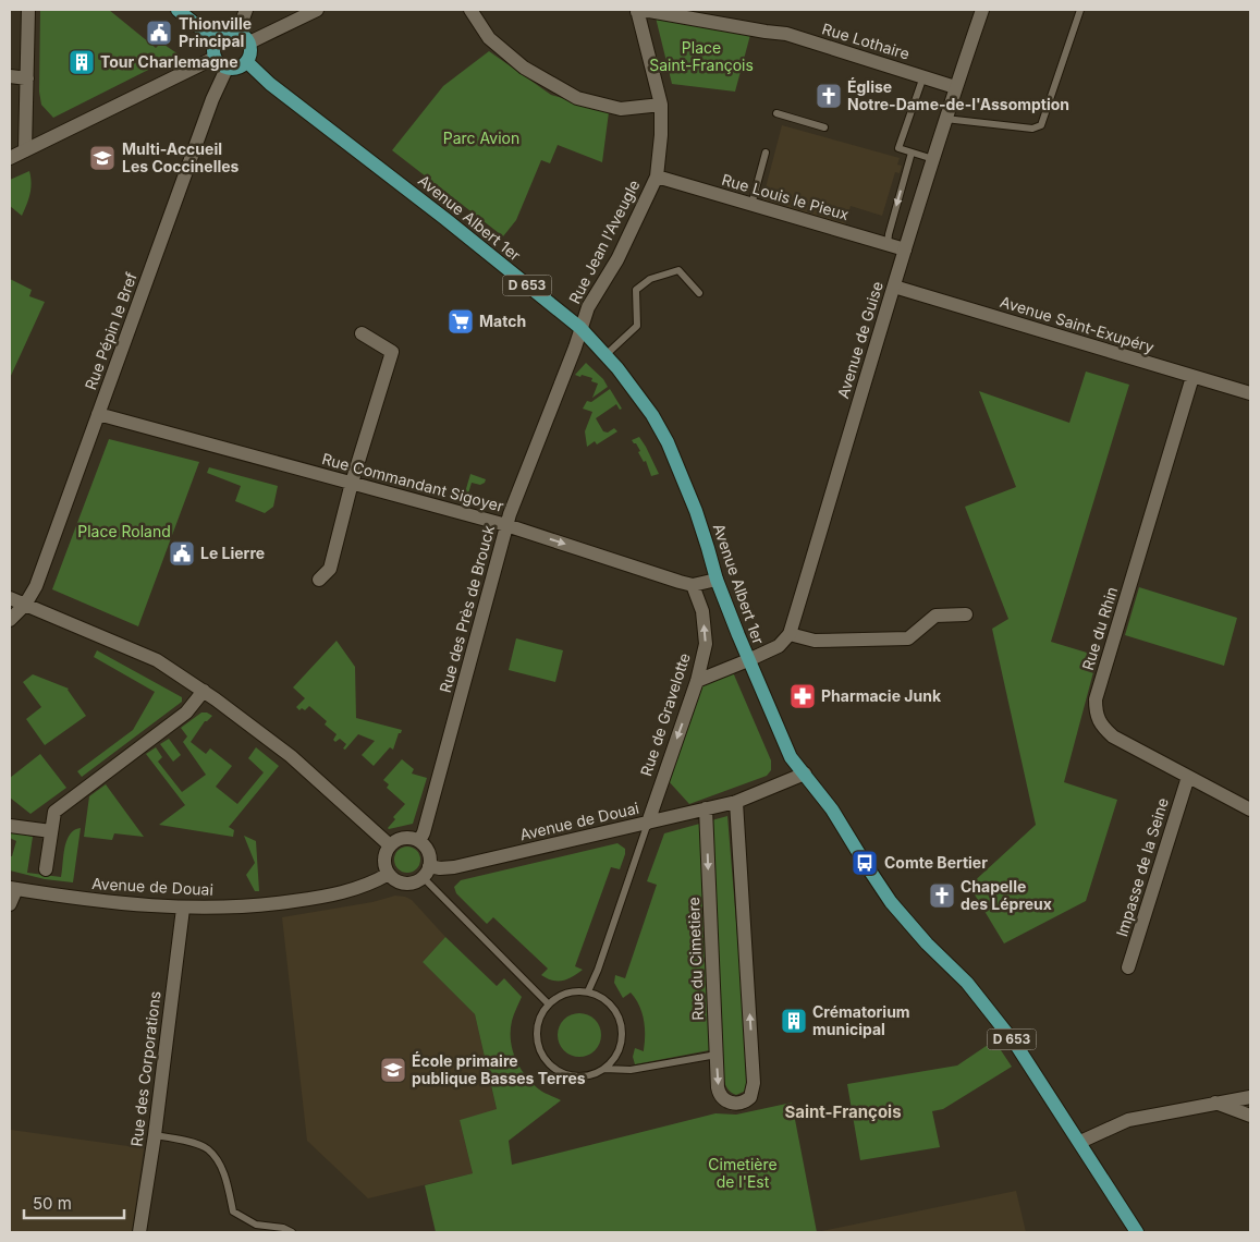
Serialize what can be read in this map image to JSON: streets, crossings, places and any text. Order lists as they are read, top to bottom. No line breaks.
{"streets":{"main road":["Avenue Albert 1er","D 653"],"street":["Rue Lothaire","Rue Louis le Pieux","Rue Jean l'Aveugle","Avenue Saint-Exupéry","Rue Pépin le Bref","Avenue de Guise","Rue Commandant Sigoyer","Rue des Près de Brouck","Rue du Rhin","Rue de Gravelotte","Avenue de Douai","Impasse de la Seine","Rue du Cimetière","Rue des Corporations"]},"crossings":[["Rue Lothaire","Rue Jean l'Aveugle"],["Rue Lothaire","Avenue de Guise"],["Rue Louis le Pieux","Rue Jean l'Aveugle"],["Rue Louis le Pieux","Avenue de Guise"],["Avenue Albert 1er","Rue Jean l'Aveugle"],["Avenue Albert 1er","D 653"],["Avenue Albert 1er","Rue Pépin le Bref"],["Avenue Albert 1er","Rue Commandant Sigoyer"],["Avenue Albert 1er","Rue des Près de Brouck"],["Rue Jean l'Aveugle","Rue des Près de Brouck"],["D 653","Avenue de Douai"],["Avenue Saint-Exupéry","Avenue de Guise"],["Avenue Saint-Exupéry","Rue du Rhin"],["Rue Pépin le Bref","Rue Commandant Sigoyer"],["Rue Commandant Sigoyer","Rue des Près de Brouck"],["Rue Commandant Sigoyer","Rue de Gravelotte"],["Rue des Près de Brouck","Avenue de Douai"],["Rue du Rhin","Impasse de la Seine"],["Rue de Gravelotte","Avenue de Douai"],["Avenue de Douai","Rue du Cimetière"],["Avenue de Douai","Rue des Corporations"]],"districts":["Saint-François"],"parks":["Place Saint-François","Parc Avion","Place Roland","Cimetière de l'Est"],"places":{"public building":["Thionville Principal","Le Lierre"],"building":["Tour Charlemagne","Crématorium municipal"],"church":["Église Notre-Dame-de-l'Assomption","Chapelle des Lépreux"],"school or university":["Multi-Accueil Les Coccinelles","École primaire publique Basses Terres"],"supermarket":["Match"],"pharmacy":["Pharmacie Junk"],"bus stop":["Comte Bertier"]},"scale_bar":"50 m"}
